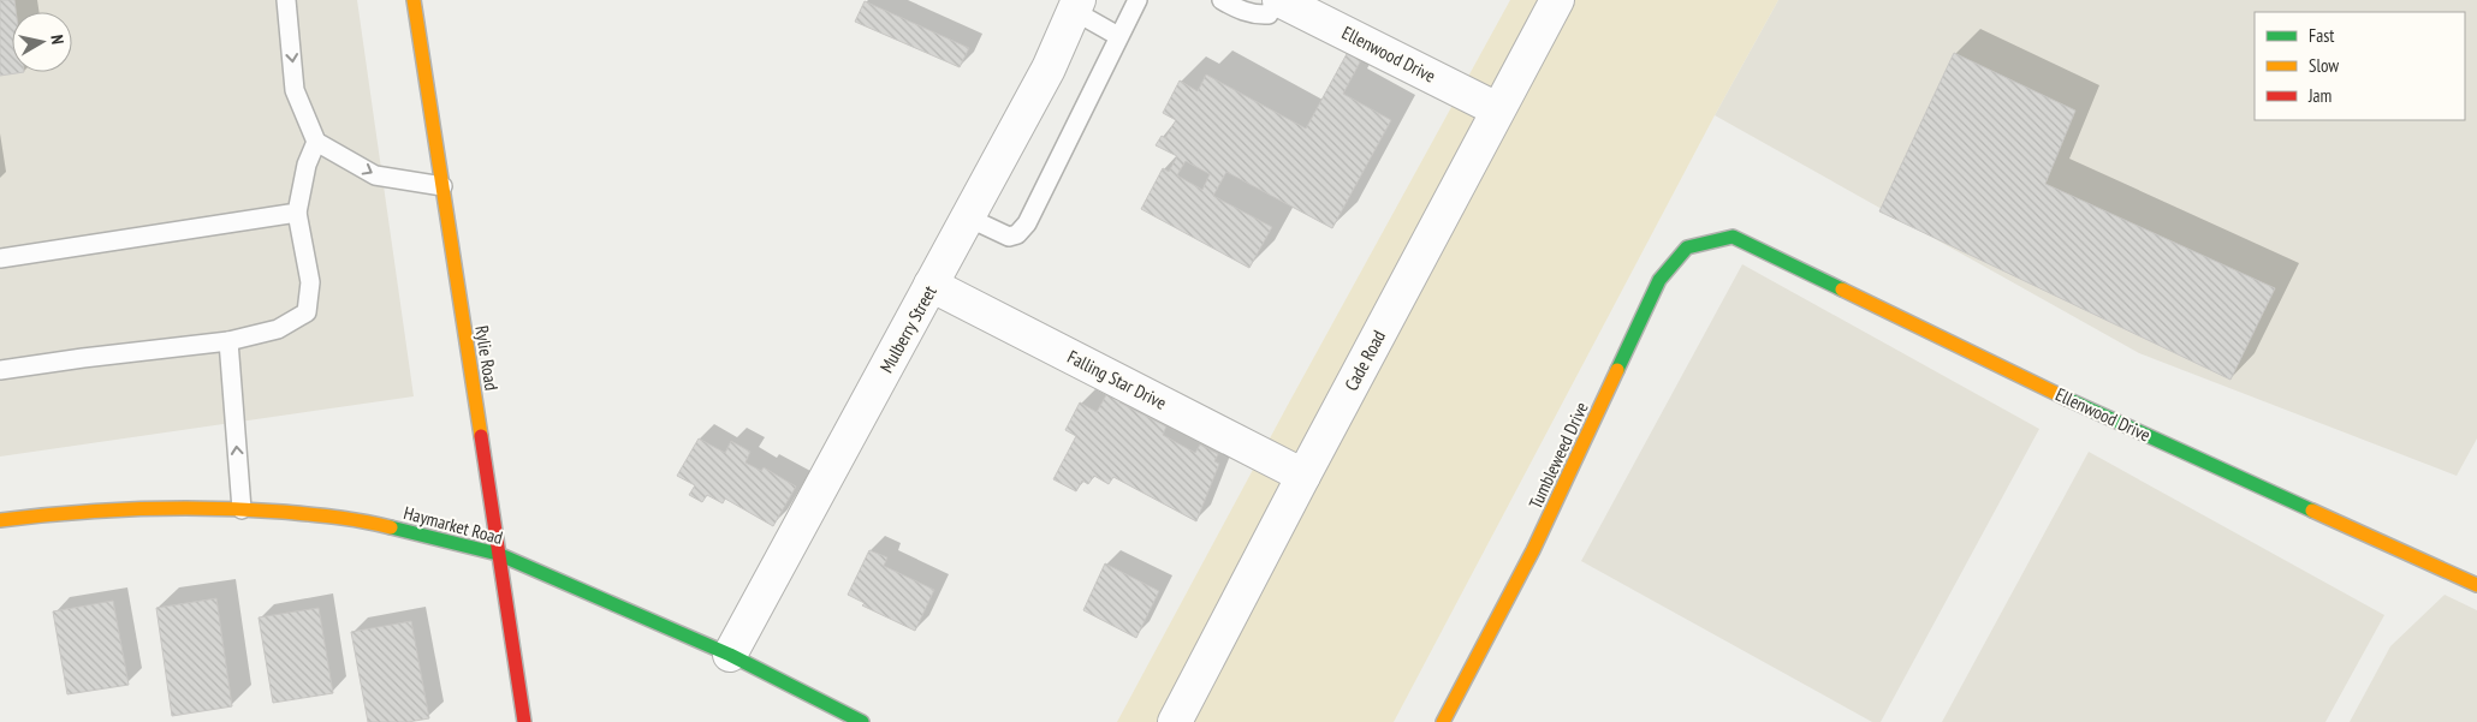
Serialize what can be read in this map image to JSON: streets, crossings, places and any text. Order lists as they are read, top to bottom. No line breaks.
{"streets":{"street":["Ellenwood Drive","Mulberry Street","Rylie Road","Cade Road","Falling Star Drive","Tumbleweed Drive","Haymarket Road"]},"crossings":[["Ellenwood Drive","Cade Road"],["Ellenwood Drive","Tumbleweed Drive"],["Mulberry Street","Falling Star Drive"],["Mulberry Street","Haymarket Road"],["Rylie Road","Haymarket Road"],["Cade Road","Falling Star Drive"]],"legend":["Fast","Slow","Jam"],"north":"right"}
